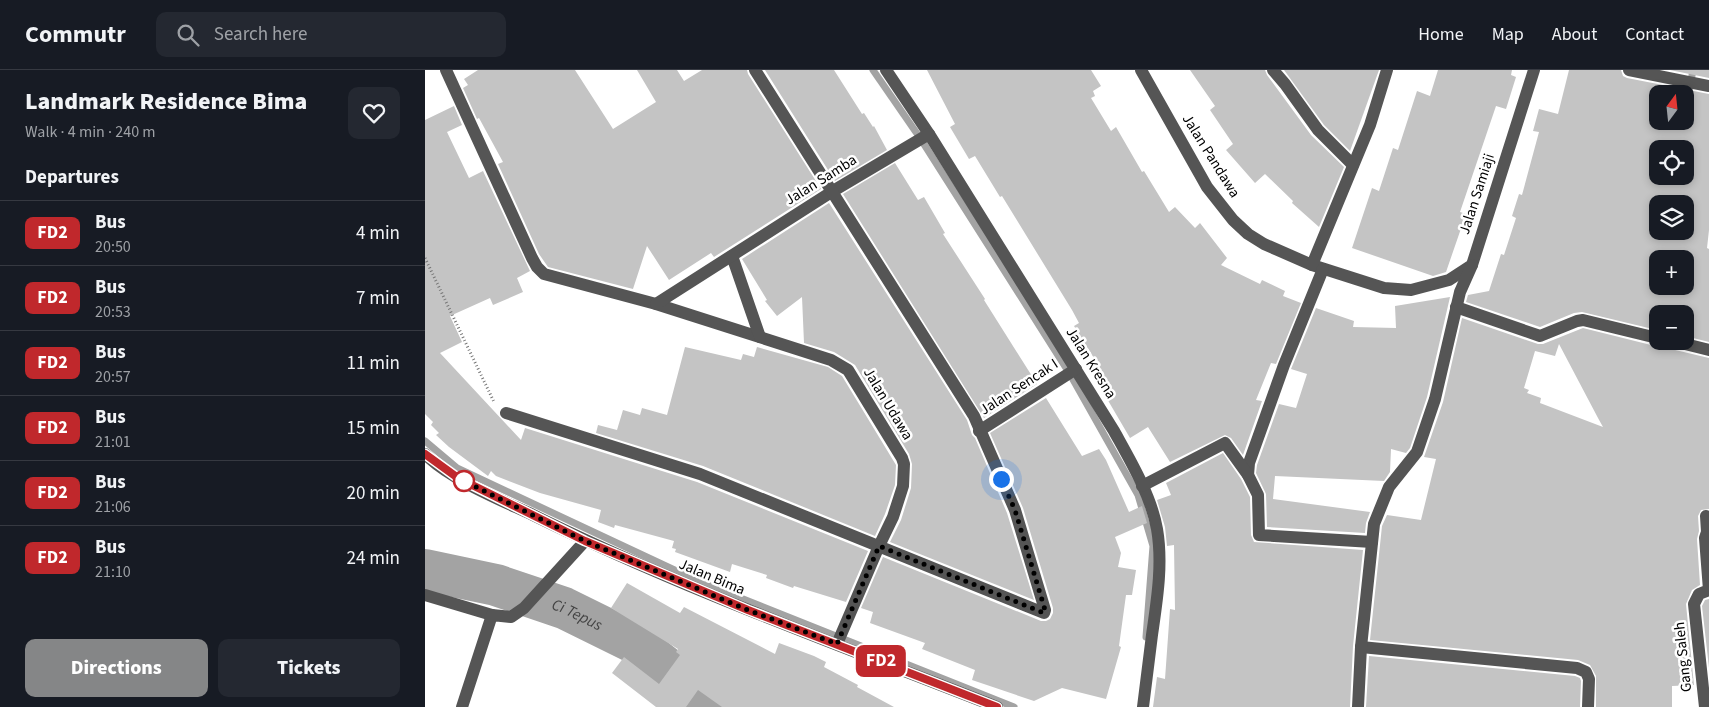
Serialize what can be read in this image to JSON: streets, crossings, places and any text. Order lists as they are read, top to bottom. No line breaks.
{"streets":{"street":["Jalan Pandawa","Jalan Samba","Jalan Samiaji","Jalan Kresna","Jalan Sencak I","Jalan Udawa","Jalan Bima","Gang Saleh"]},"crossings":[["Jalan Pandawa","Jalan Samiaji"],["Jalan Samba","Jalan Kresna"],["Jalan Samba","Jalan Udawa"],["Jalan Kresna","Jalan Sencak I"],["Jalan Udawa","Jalan Bima"]],"water":["Ci Tepus"],"lines":["bus line FD2"],"north":"top","page":{"header":"Commutr","search":"Search here","nav":["Home","Map","About","Contact"],"heading":[["Landmark Residence Bima","Walk · 4 min · 240 m"],"Departures"],"on_map":"FD2","map_buttons":["+","−"],"list":[{"mark":"FD2","name":"Bus","note":"20:50","value":"4 min"},{"mark":"FD2","name":"Bus","note":"20:53","value":"7 min"},{"mark":"FD2","name":"Bus","note":"20:57","value":"11 min"},{"mark":"FD2","name":"Bus","note":"21:01","value":"15 min"},{"mark":"FD2","name":"Bus","note":"21:06","value":"20 min"},{"mark":"FD2","name":"Bus","note":"21:10","value":"24 min"}],"buttons":["Directions","Tickets"]}}
